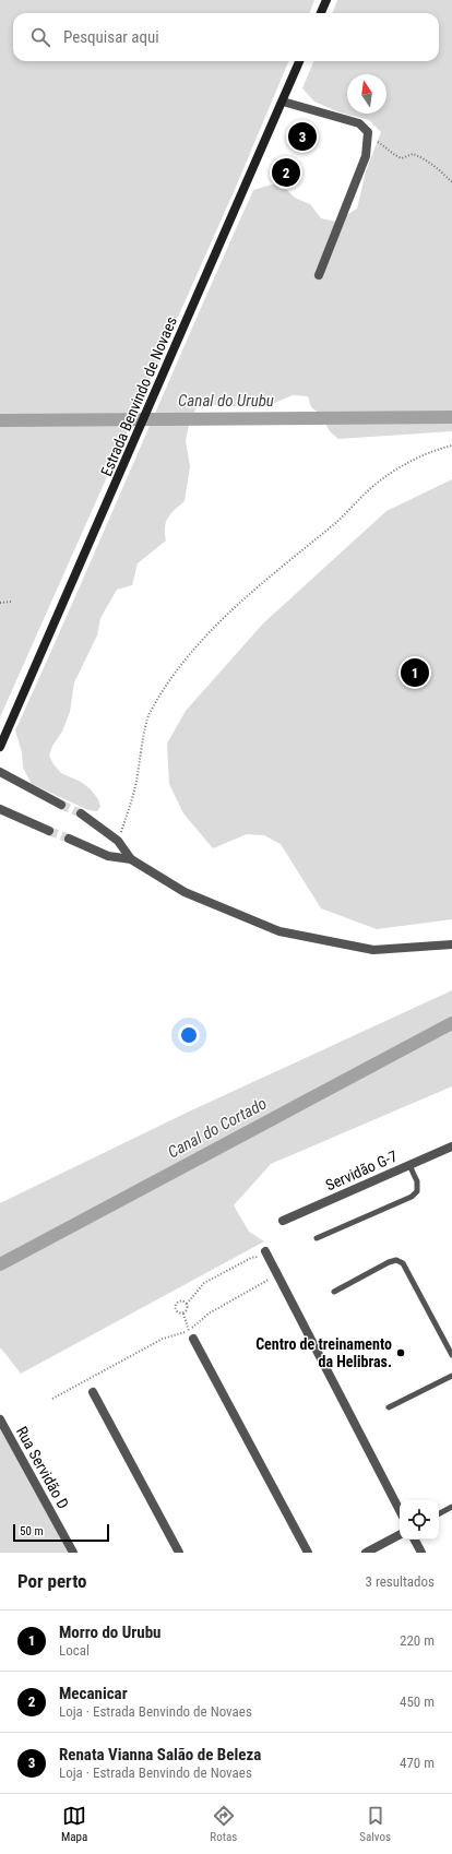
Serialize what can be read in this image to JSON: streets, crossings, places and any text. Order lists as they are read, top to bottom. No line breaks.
{"streets":{"street":["Estrada Benvindo de Novaes","Servidão G-7","Rua Servidão D"]},"water":["Canal do Urubu","Canal do Cortado"],"places":["Centro de treinamento da Helibras."],"scale_bar":"50 m","north":"top","page":{"search":"Pesquisar aqui","pins":["3","2","1"],"scale":"50 m","heading":["Por perto","3 resultados"],"list":[{"mark":"1","name":"Morro do Urubu","note":"Local","value":"220 m"},{"mark":"2","name":"Mecanicar","note":"Loja · Estrada Benvindo de Novaes","value":"450 m"},{"mark":"3","name":"Renata Vianna Salão de Beleza","note":"Loja · Estrada Benvindo de Novaes","value":"470 m"}],"nav":["Mapa","Rotas","Salvos"]}}
